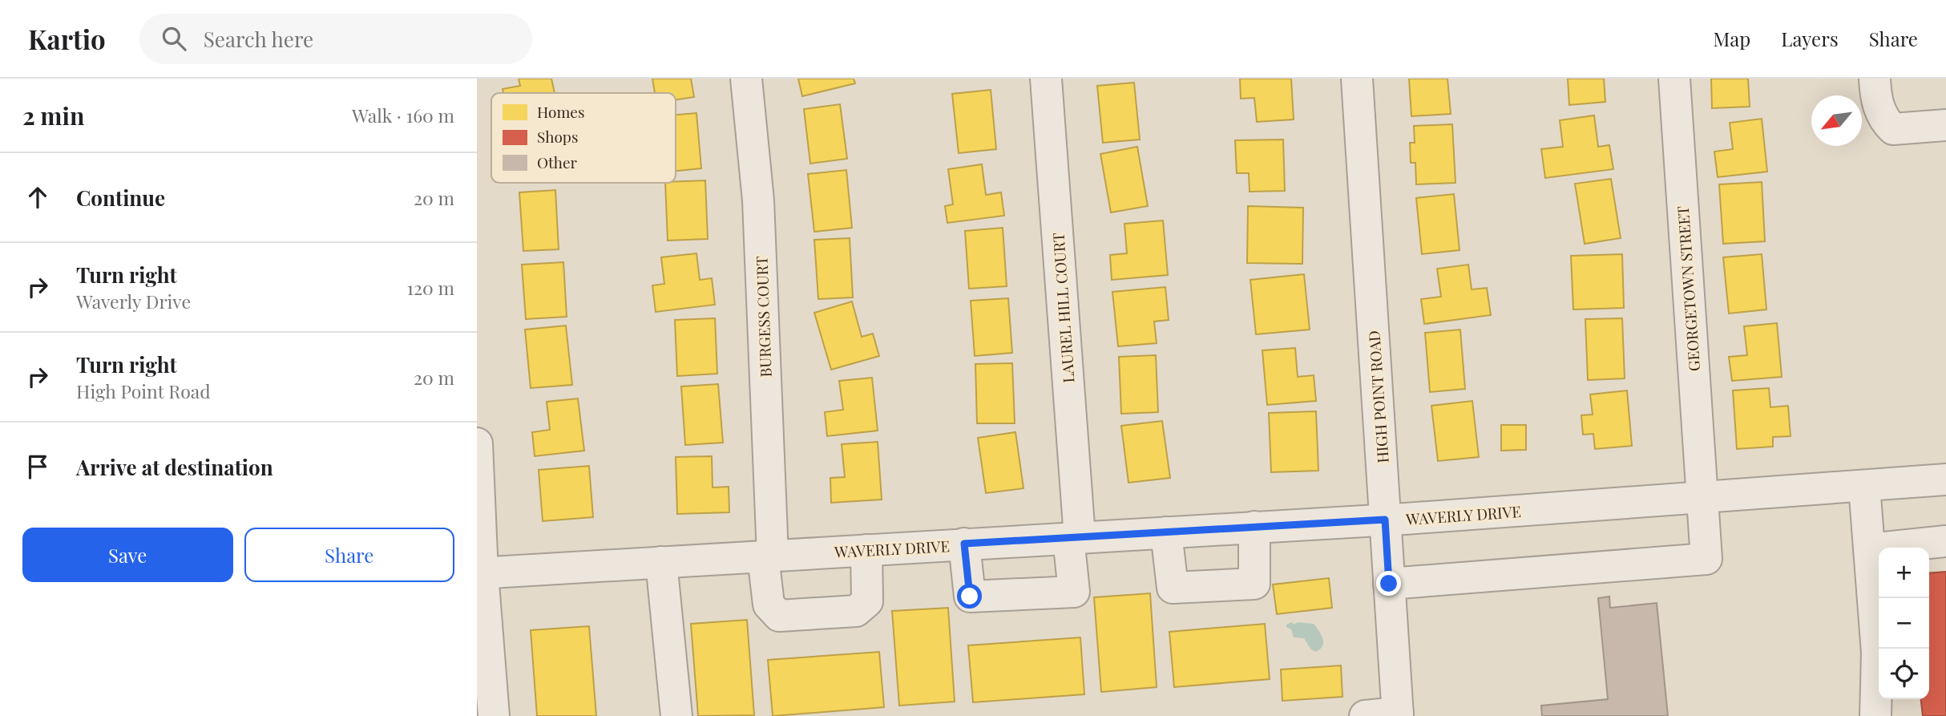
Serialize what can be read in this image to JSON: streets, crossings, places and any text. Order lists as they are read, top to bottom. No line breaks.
{"streets":{"street":["GEORGETOWN STREET","LAUREL HILL COURT","BURGESS COURT","HIGH POINT ROAD","WAVERLY DRIVE"]},"crossings":[["GEORGETOWN STREET","HIGH POINT ROAD"],["GEORGETOWN STREET","WAVERLY DRIVE"],["LAUREL HILL COURT","WAVERLY DRIVE"],["BURGESS COURT","WAVERLY DRIVE"],["HIGH POINT ROAD","WAVERLY DRIVE"]],"legend":["Homes","Shops","Other"],"north":"bottom left","page":{"header":"Kartio","search":"Search here","nav":["Map","Layers","Share"],"heading":["2 min","Walk · 160 m"],"list":[["Continue","20 m"],["Turn right","Waverly Drive","120 m"],["Turn right","High Point Road","20 m"],"Arrive at destination"],"buttons":["Save","Share"],"map_buttons":["+","−"]}}
